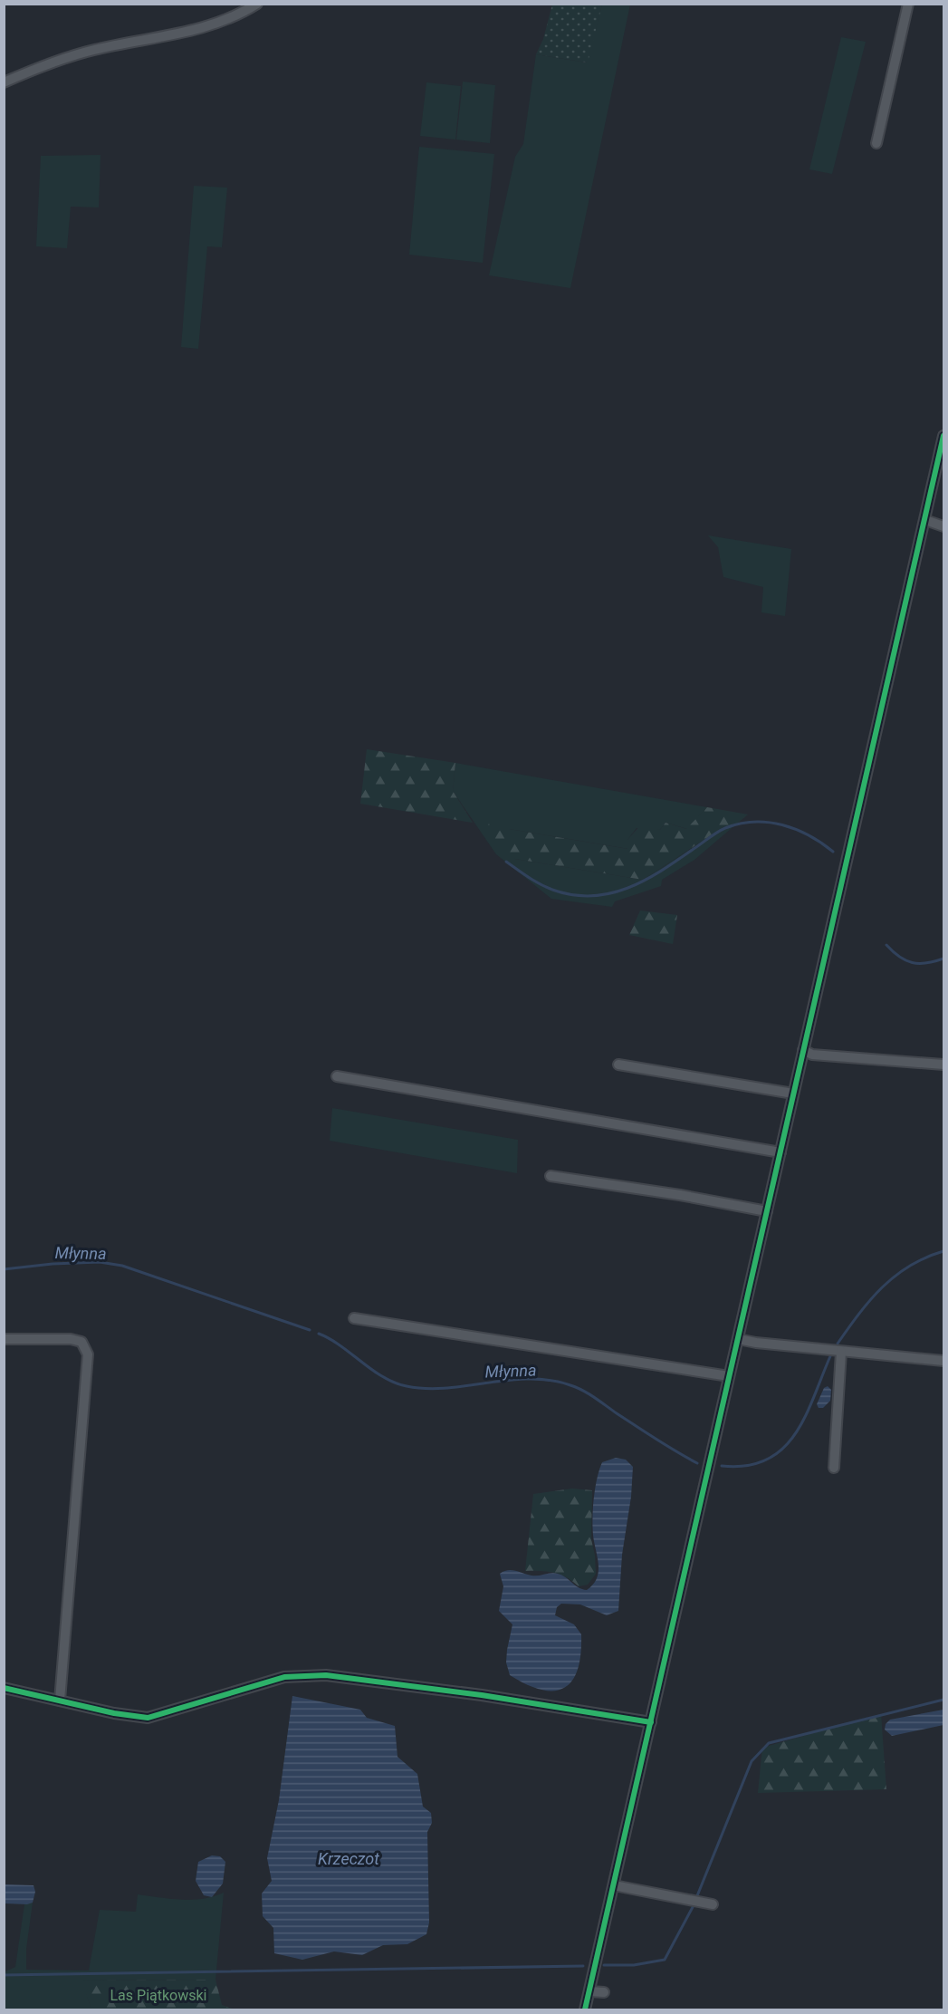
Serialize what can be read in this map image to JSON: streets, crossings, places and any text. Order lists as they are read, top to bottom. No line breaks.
{"water":["Młynna","Krzeczot"],"parks":["Las Piątkowski"]}
